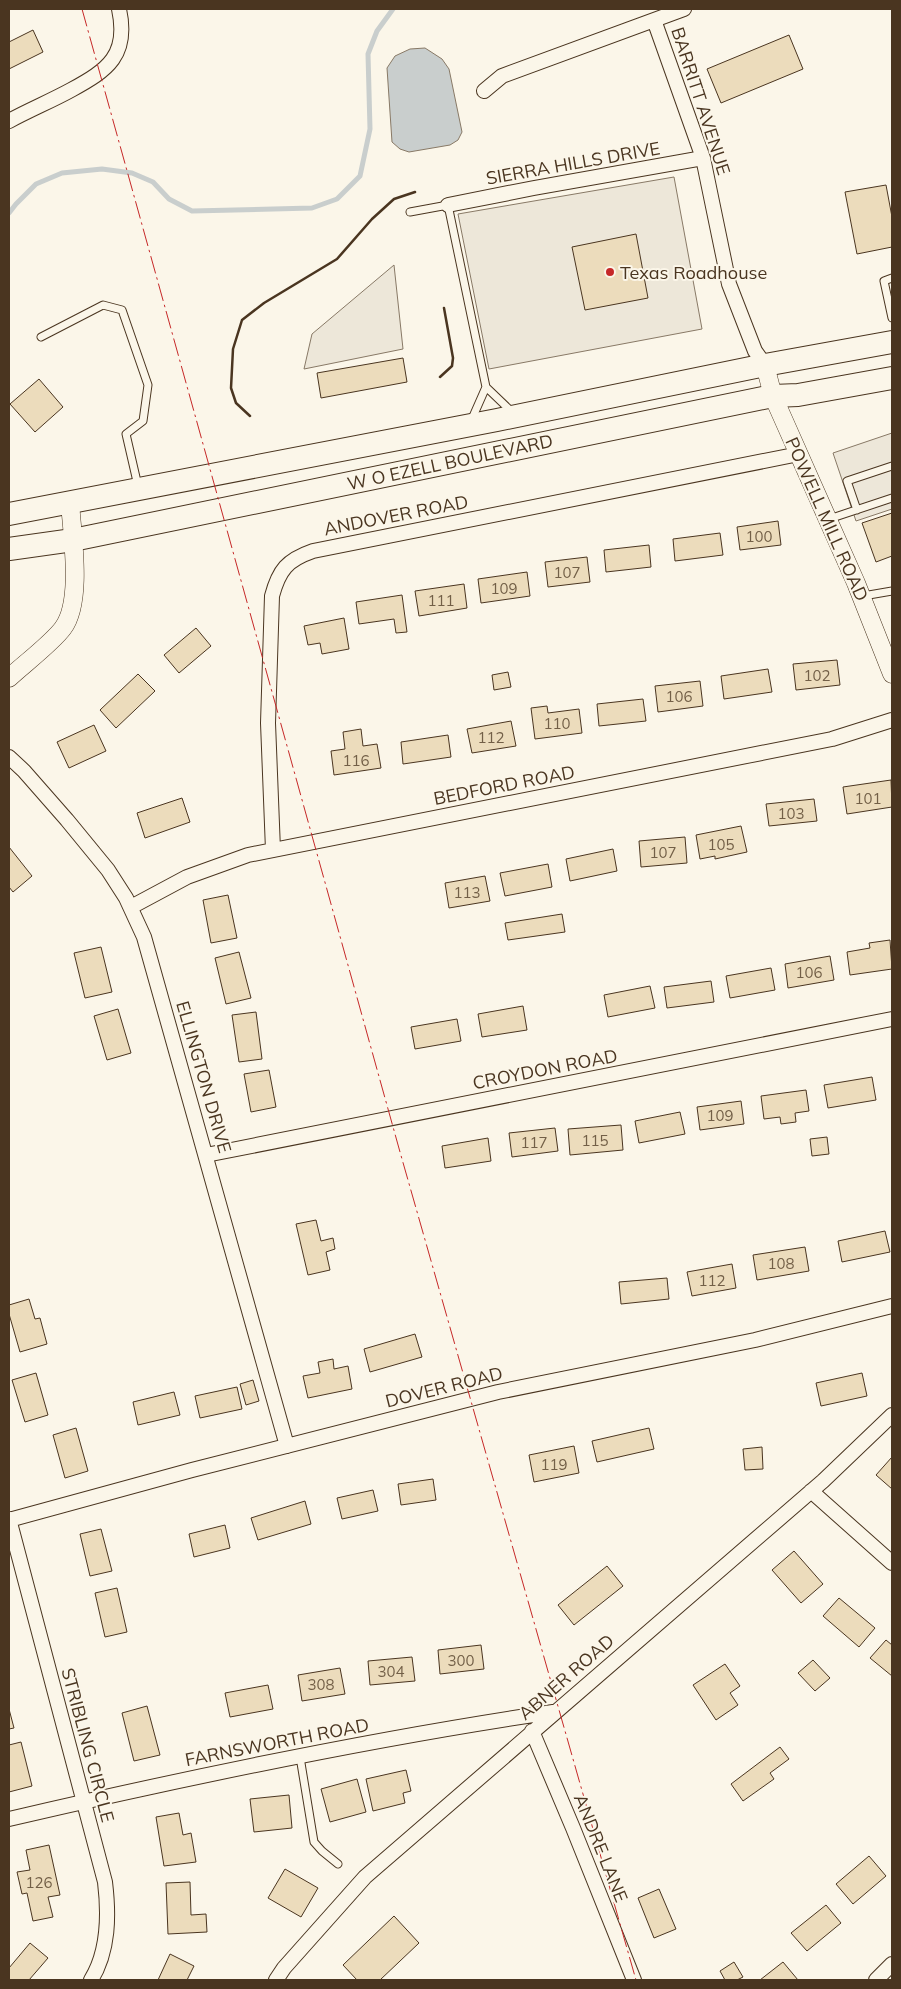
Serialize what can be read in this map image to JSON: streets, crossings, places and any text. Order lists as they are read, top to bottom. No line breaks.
{"streets":{"main road":["W O EZELL BOULEVARD"],"street":["BARRITT AVENUE","SIERRA HILLS DRIVE","ANDOVER ROAD","POWELL MILL ROAD","BEDFORD ROAD","CROYDON ROAD","ELLINGTON DRIVE","DOVER ROAD","ABNER ROAD","FARNSWORTH ROAD","STRIBLING CIRCLE","ANDRE LANE"]},"crossings":[["BARRITT AVENUE","SIERRA HILLS DRIVE"],["BARRITT AVENUE","W O EZELL BOULEVARD"],["BARRITT AVENUE","POWELL MILL ROAD"],["W O EZELL BOULEVARD","POWELL MILL ROAD"],["ANDOVER ROAD","POWELL MILL ROAD"],["ANDOVER ROAD","BEDFORD ROAD"],["BEDFORD ROAD","ELLINGTON DRIVE"],["CROYDON ROAD","ELLINGTON DRIVE"],["ELLINGTON DRIVE","DOVER ROAD"],["DOVER ROAD","STRIBLING CIRCLE"],["ABNER ROAD","FARNSWORTH ROAD"],["ABNER ROAD","ANDRE LANE"],["FARNSWORTH ROAD","STRIBLING CIRCLE"]],"places":["Texas Roadhouse"],"house_numbers":["100","107","109","111","102","106","110","112","116","101","103","105","107","113","106","109","115","117","108","112","119","300","304","308","126"]}
